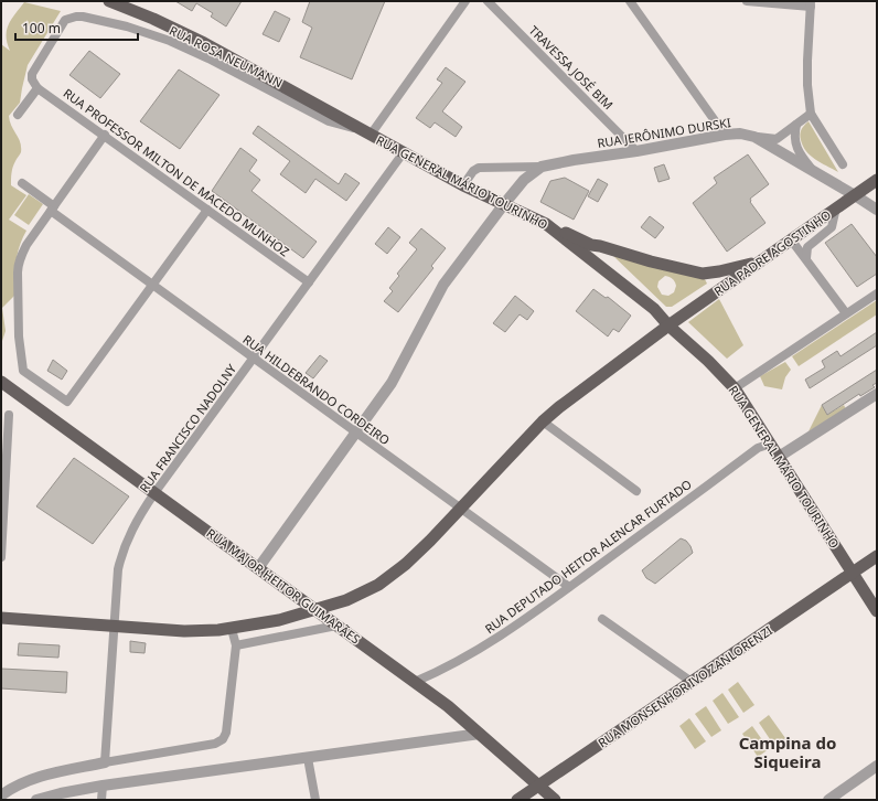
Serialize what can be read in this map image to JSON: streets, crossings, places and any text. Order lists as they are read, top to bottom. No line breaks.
{"streets":{"main road":["RUA GENERAL MÁRIO TOURINHO","RUA PADRE AGOSTINHO","RUA MAJOR HEITOR GUIMARÃES","RUA MONSENHOR IVO ZANLORENZI"],"street":["RUA ROSA NEUMANN","TRAVESSA JOSÉ BIM","RUA JERÔNIMO DURSKI","RUA PROFESSOR MILTON DE MACEDO MUNHOZ","RUA HILDEBRANDO CORDEIRO","RUA FRANCISCO NADOLNY","RUA DEPUTADO HEITOR ALENCAR FURTADO"]},"crossings":[["RUA ROSA NEUMANN","RUA PROFESSOR MILTON DE MACEDO MUNHOZ"],["RUA ROSA NEUMANN","RUA GENERAL MÁRIO TOURINHO"],["TRAVESSA JOSÉ BIM","RUA JERÔNIMO DURSKI"],["RUA JERÔNIMO DURSKI","RUA GENERAL MÁRIO TOURINHO"],["RUA JERÔNIMO DURSKI","RUA PADRE AGOSTINHO"],["RUA JERÔNIMO DURSKI","RUA HILDEBRANDO CORDEIRO"],["RUA JERÔNIMO DURSKI","RUA MAJOR HEITOR GUIMARÃES"],["RUA PROFESSOR MILTON DE MACEDO MUNHOZ","RUA FRANCISCO NADOLNY"],["RUA GENERAL MÁRIO TOURINHO","RUA PADRE AGOSTINHO"],["RUA GENERAL MÁRIO TOURINHO","RUA FRANCISCO NADOLNY"],["RUA GENERAL MÁRIO TOURINHO","RUA DEPUTADO HEITOR ALENCAR FURTADO"],["RUA GENERAL MÁRIO TOURINHO","RUA MONSENHOR IVO ZANLORENZI"],["RUA PADRE AGOSTINHO","RUA HILDEBRANDO CORDEIRO"],["RUA PADRE AGOSTINHO","RUA FRANCISCO NADOLNY"],["RUA PADRE AGOSTINHO","RUA MAJOR HEITOR GUIMARÃES"],["RUA HILDEBRANDO CORDEIRO","RUA FRANCISCO NADOLNY"],["RUA HILDEBRANDO CORDEIRO","RUA DEPUTADO HEITOR ALENCAR FURTADO"],["RUA FRANCISCO NADOLNY","RUA MAJOR HEITOR GUIMARÃES"],["RUA DEPUTADO HEITOR ALENCAR FURTADO","RUA MAJOR HEITOR GUIMARÃES"],["RUA MAJOR HEITOR GUIMARÃES","RUA MONSENHOR IVO ZANLORENZI"]],"districts":["Campina do Siqueira"],"scale_bar":"100 m"}
